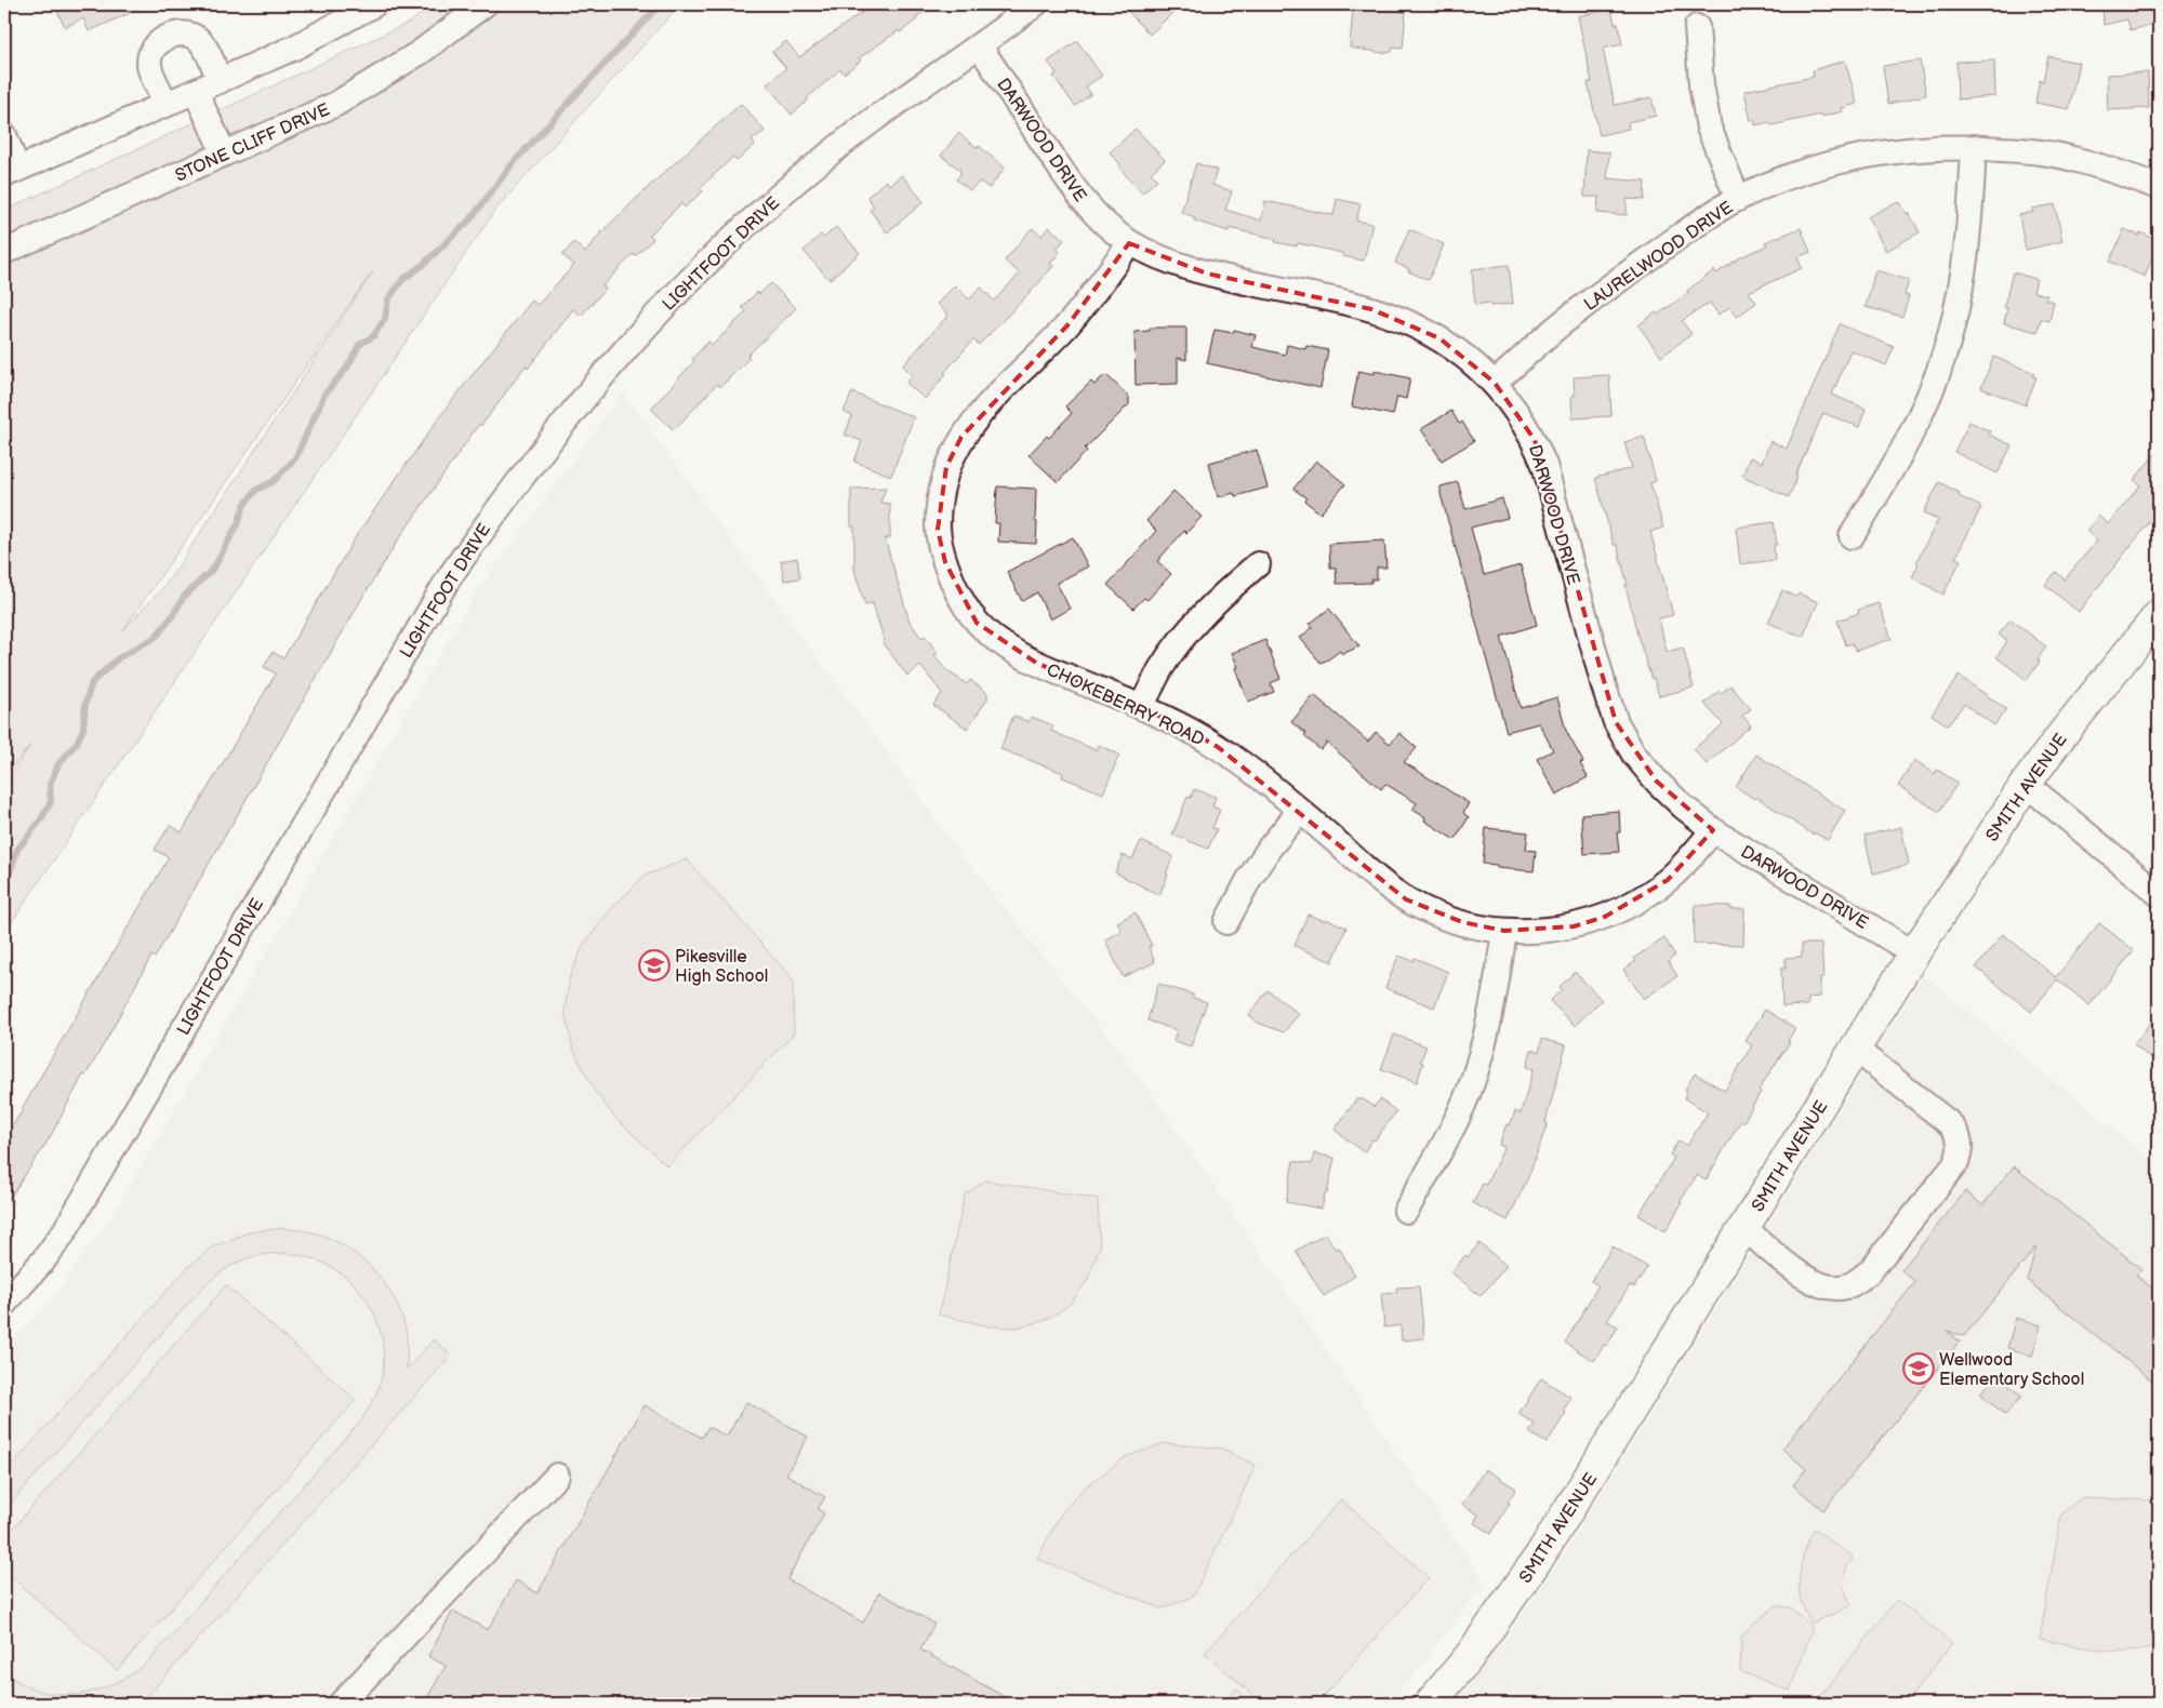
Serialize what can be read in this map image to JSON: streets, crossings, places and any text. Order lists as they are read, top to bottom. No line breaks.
{"streets":{"main road":["SMITH AVENUE"],"street":["DARWOOD DRIVE","STONE CLIFF DRIVE","LIGHTFOOT DRIVE","LAURELWOOD DRIVE","CHOKEBERRY ROAD"]},"crossings":[["DARWOOD DRIVE","LIGHTFOOT DRIVE"],["DARWOOD DRIVE","LAURELWOOD DRIVE"],["DARWOOD DRIVE","CHOKEBERRY ROAD"],["DARWOOD DRIVE","SMITH AVENUE"]],"places":{"school or university":["Pikesville High School","Wellwood Elementary School"]}}
